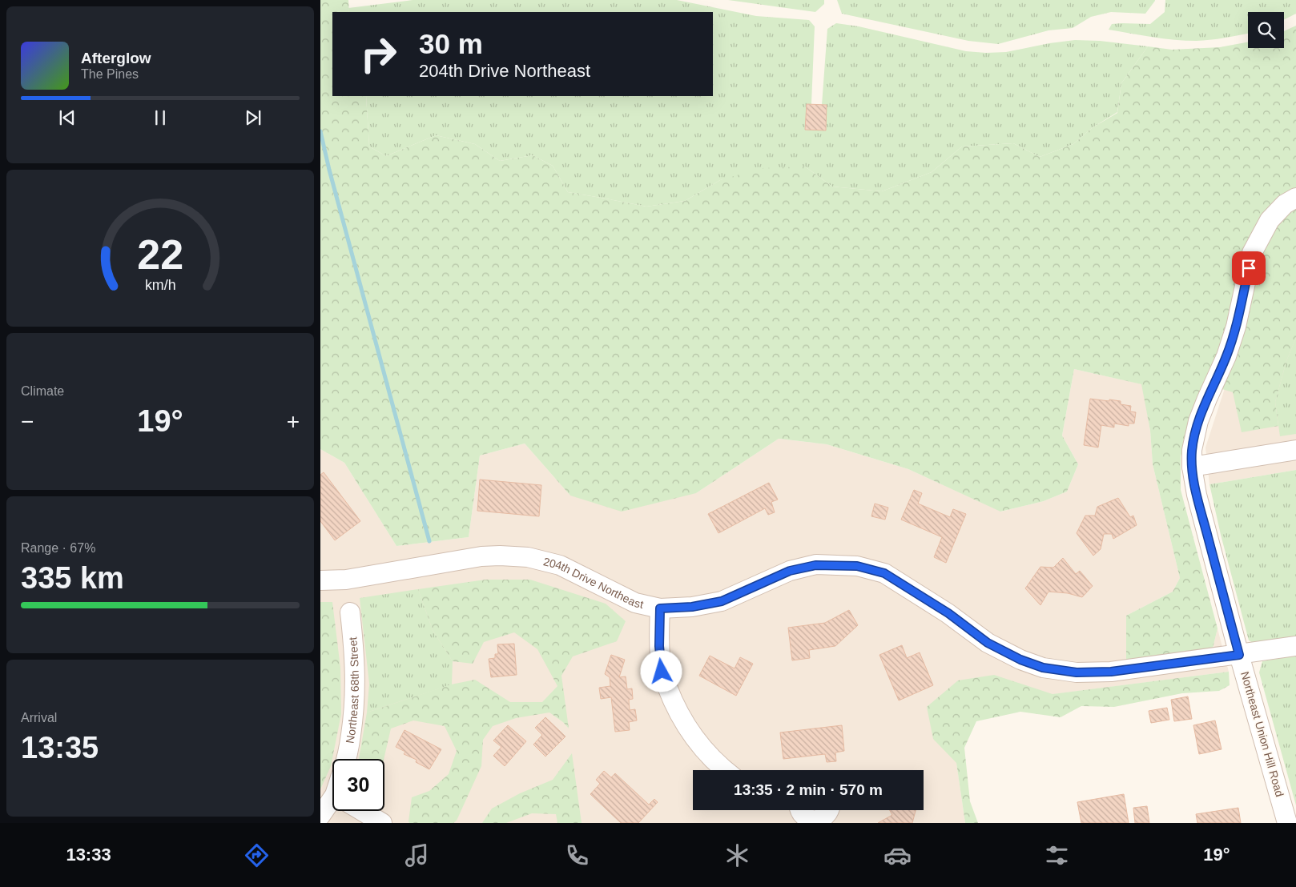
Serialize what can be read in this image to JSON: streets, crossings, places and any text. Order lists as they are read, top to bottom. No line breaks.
{"streets":{"street":["204th Drive Northeast","Northeast 68th Street","Northeast Union Hill Road"]},"crossings":[["204th Drive Northeast","Northeast Union Hill Road"]],"page":{"turn":["30 m","204th Drive Northeast"],"song":["Afterglow","The Pines"],"tile":["Climate",["Range · 67%","335 km"],["Arrival","13:35"]],"heat":["−","19°","+"],"limit":"30","trip":"13:35 · 2 min · 570 m","tabs":["13:33","19°"],"gauge":["22","km/h"]}}
